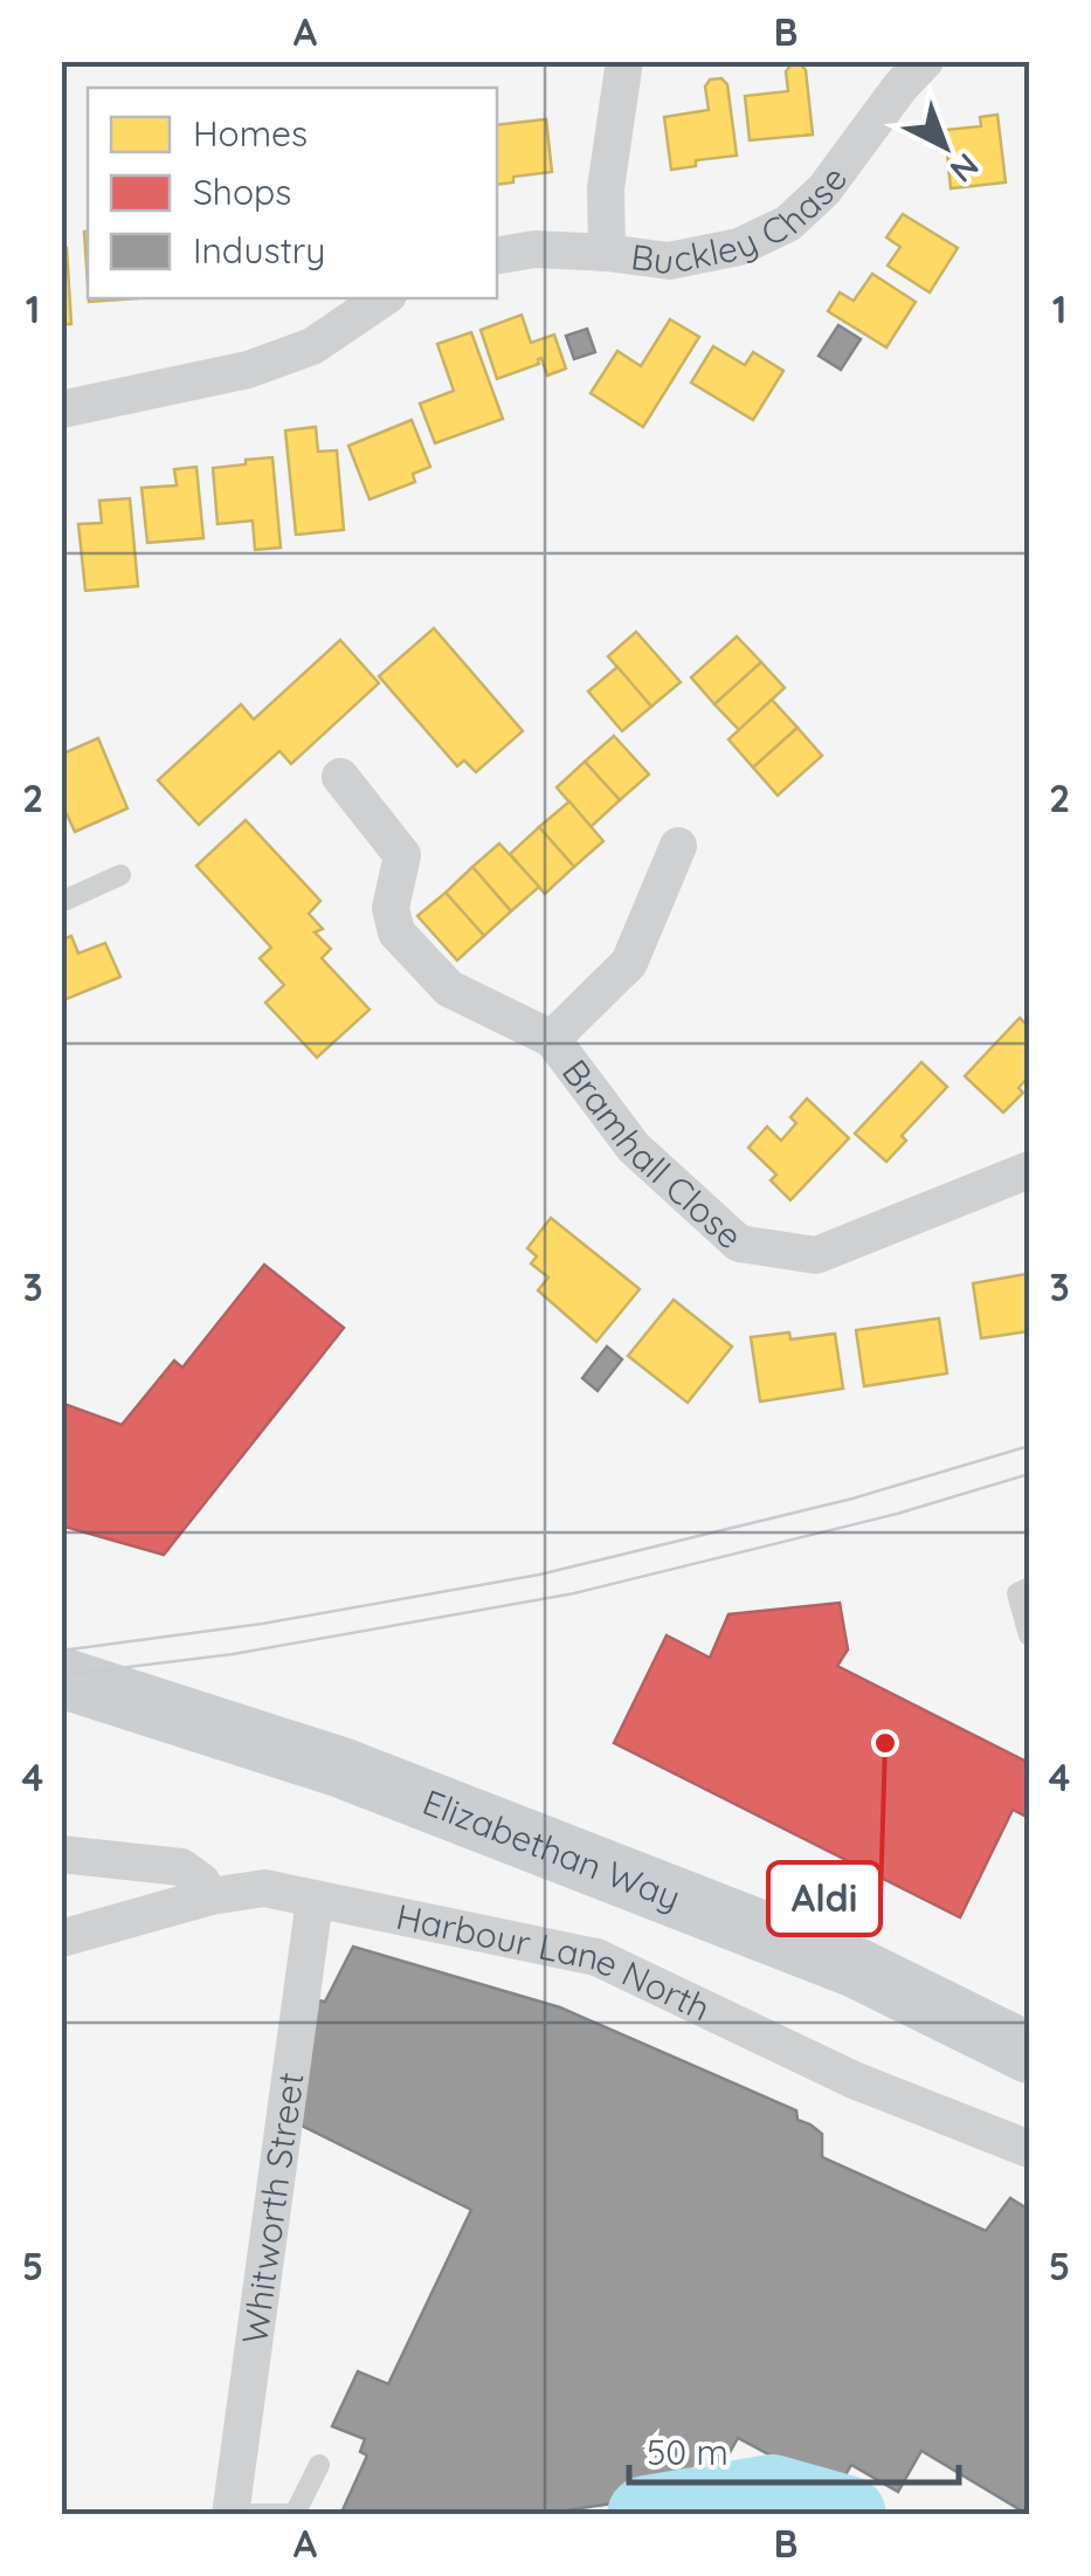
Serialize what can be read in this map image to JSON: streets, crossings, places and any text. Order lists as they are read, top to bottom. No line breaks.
{"streets":{"main road":["Elizabethan Way"],"street":["Buckley Chase","Bramhall Close","Harbour Lane North","Whitworth Street"]},"crossings":[["Harbour Lane North","Whitworth Street"]],"places":["Aldi"],"legend":["Homes","Shops","Industry"],"scale_bar":"50 m","north":"bottom right","grid":{"columns":["A","B"],"rows":["1","2","3","4","5"]}}
